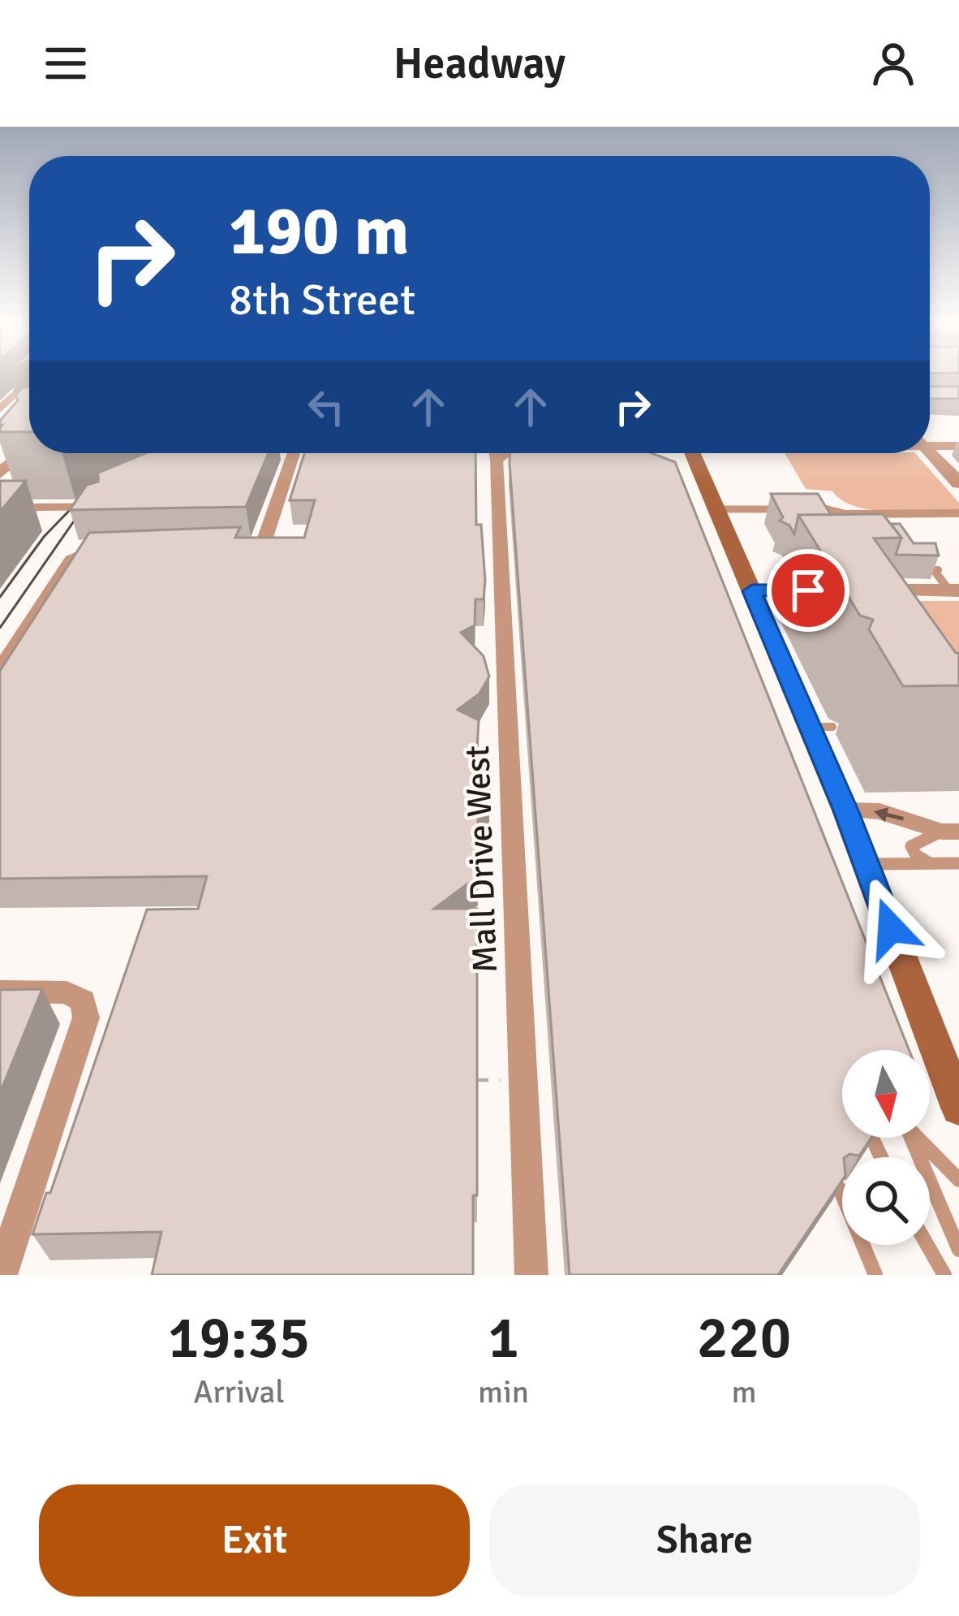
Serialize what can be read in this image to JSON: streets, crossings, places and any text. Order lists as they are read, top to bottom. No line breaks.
{"streets":{"street":["Mall Drive West"]},"north":"bottom","page":{"header":"Headway","turn":["190 m","8th Street"],"eta":["19:35","Arrival","1","min","220","m"],"buttons":["Exit","Share"]}}
